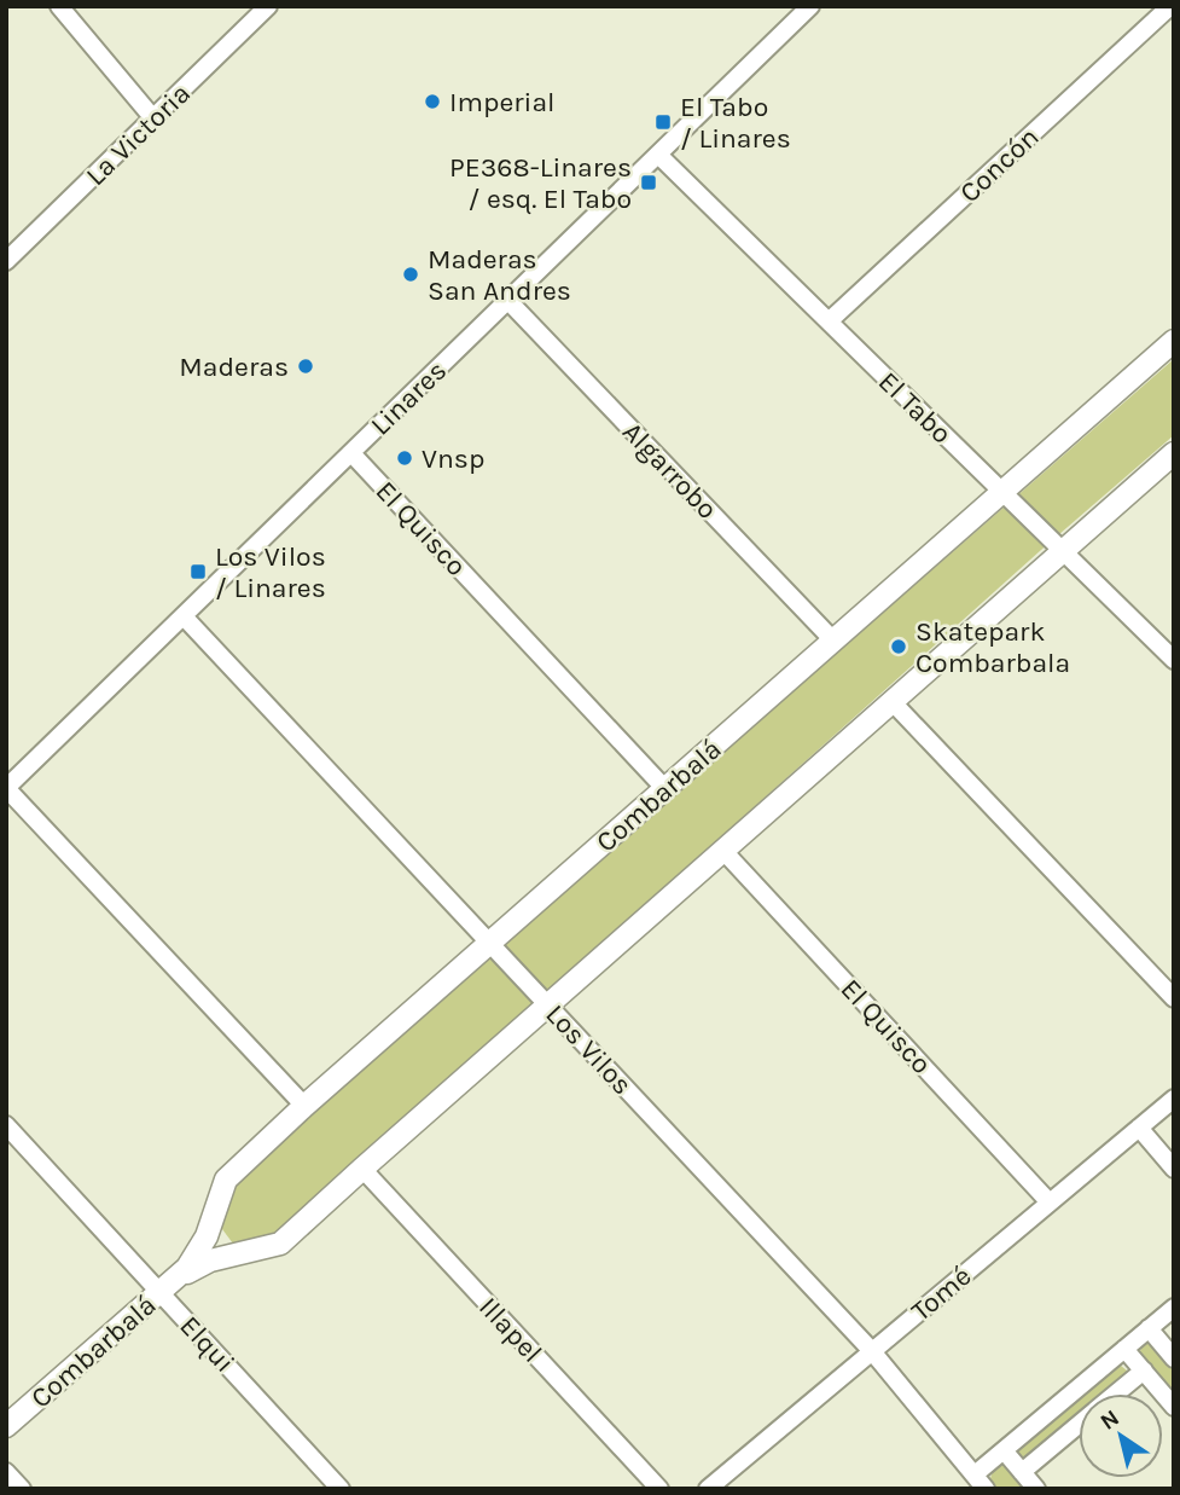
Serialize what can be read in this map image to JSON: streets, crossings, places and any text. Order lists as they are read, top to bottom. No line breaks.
{"streets":{"main road":["Combarbalá"],"street":["La Victoria","Concón","Linares","El Tabo","Algarrobo","El Quisco","Los Vilos","Tomé","Illapel","Elqui"]},"crossings":[["Concón","El Tabo"],["Linares","El Tabo"],["Linares","Algarrobo"],["Linares","El Quisco"],["Linares","Los Vilos"],["El Tabo","Combarbalá"],["Algarrobo","Combarbalá"],["El Quisco","Combarbalá"],["El Quisco","Tomé"],["Combarbalá","Los Vilos"],["Combarbalá","Illapel"],["Combarbalá","Elqui"],["Los Vilos","Tomé"]],"places":{"other":["Imperial","Maderas San Andres","Maderas","Vnsp","Skatepark Combarbala"],"transit":["El Tabo / Linares","PE368-Linares / esq. El Tabo","Los Vilos / Linares"]},"north":"top left"}
